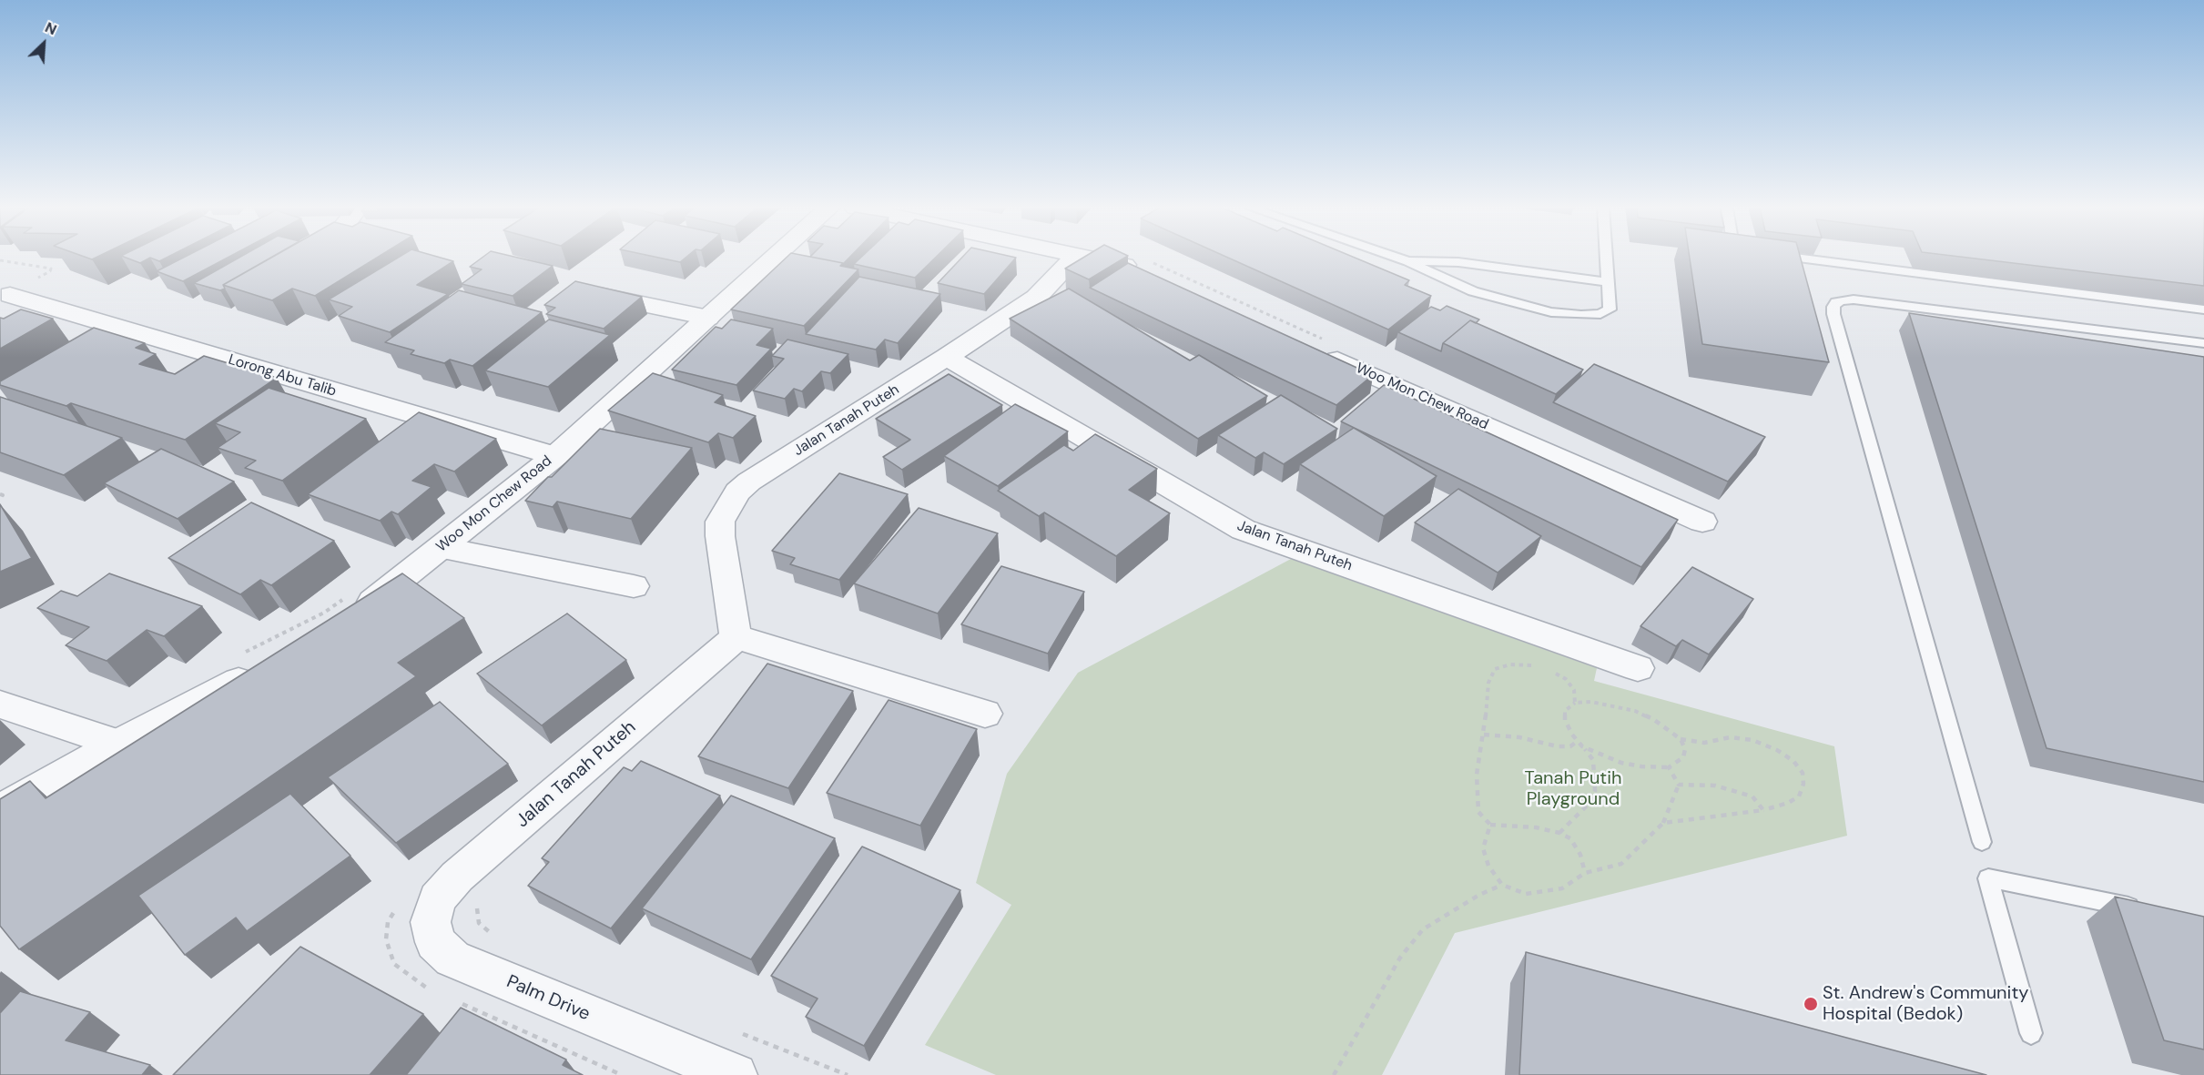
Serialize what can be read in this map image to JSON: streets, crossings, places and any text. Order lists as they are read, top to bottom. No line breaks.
{"streets":{"street":["Lorong Abu Talib","Woo Mon Chew Road","Jalan Tanah Puteh","Palm Drive"]},"crossings":[["Lorong Abu Talib","Woo Mon Chew Road"],["Jalan Tanah Puteh","Palm Drive"]],"parks":["Tanah Putih Playground"],"places":["St. Andrew's Community Hospital (Bedok)"],"north":"top right"}
